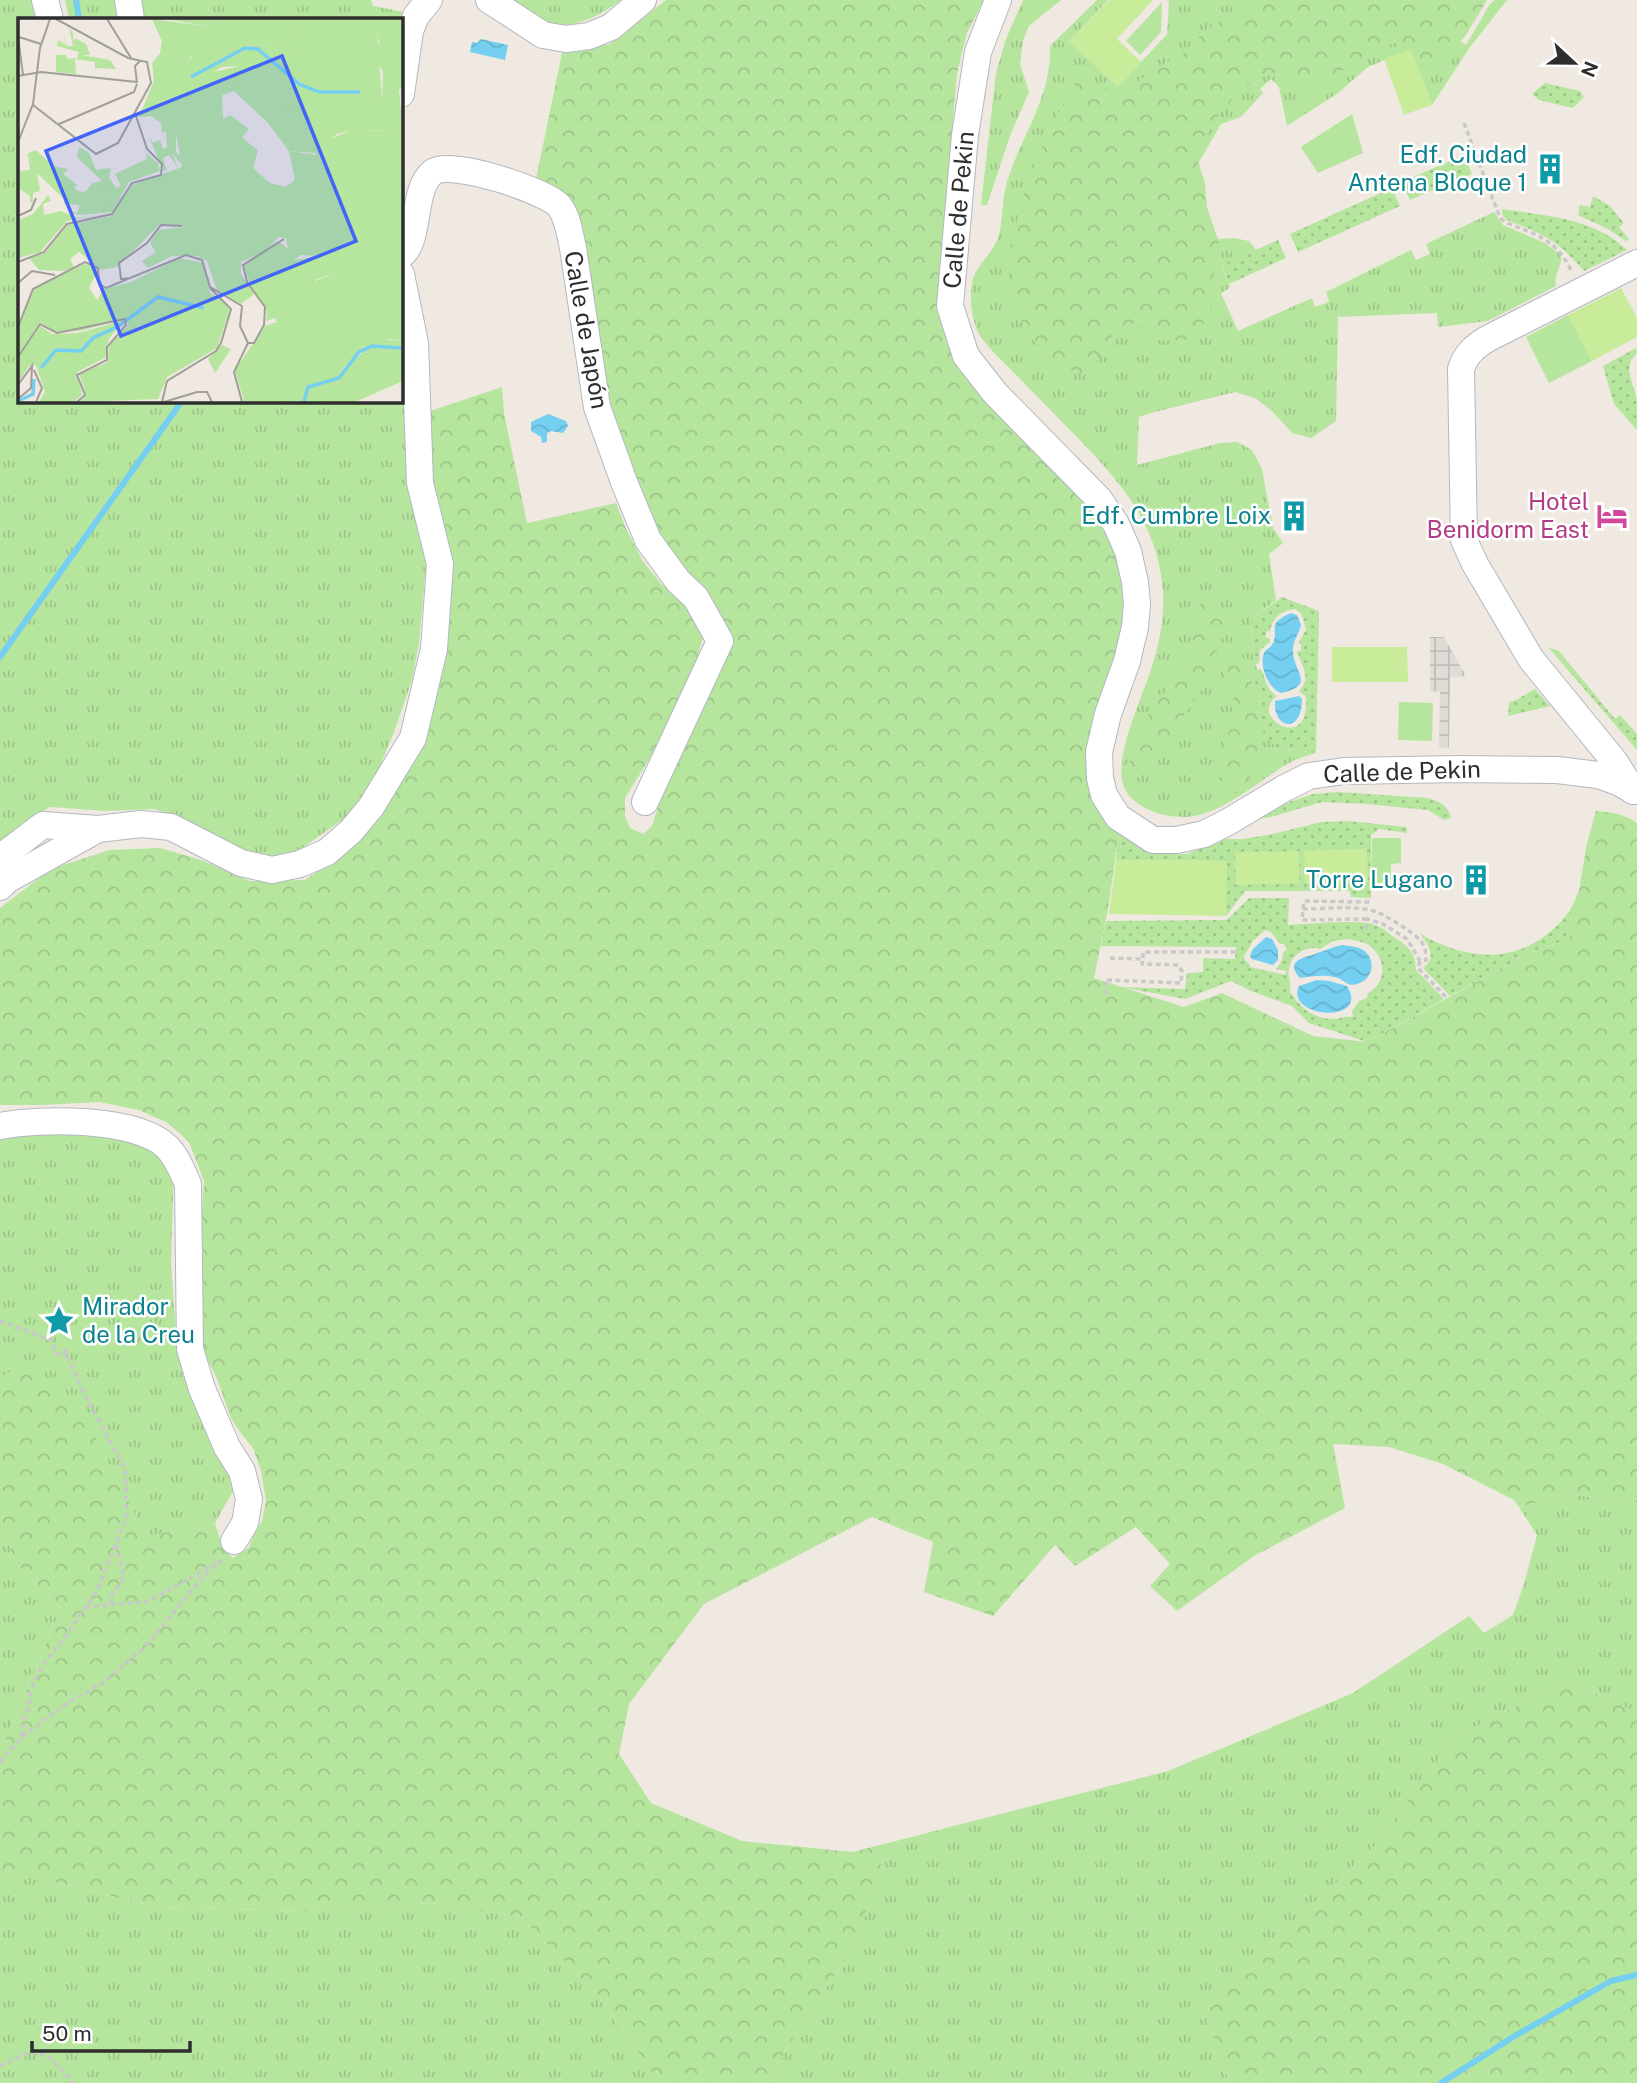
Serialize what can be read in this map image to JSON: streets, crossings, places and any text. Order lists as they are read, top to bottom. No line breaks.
{"streets":{"street":["Calle de Pekin","Calle de Japón"]},"places":{"building":["Edf. Ciudad Antena Bloque 1","Edf. Cumbre Loix","Torre Lugano"],"hotel":["Hotel Benidorm East"],"place":["Mirador de la Creu"]},"scale_bar":"50 m","north":"right"}
